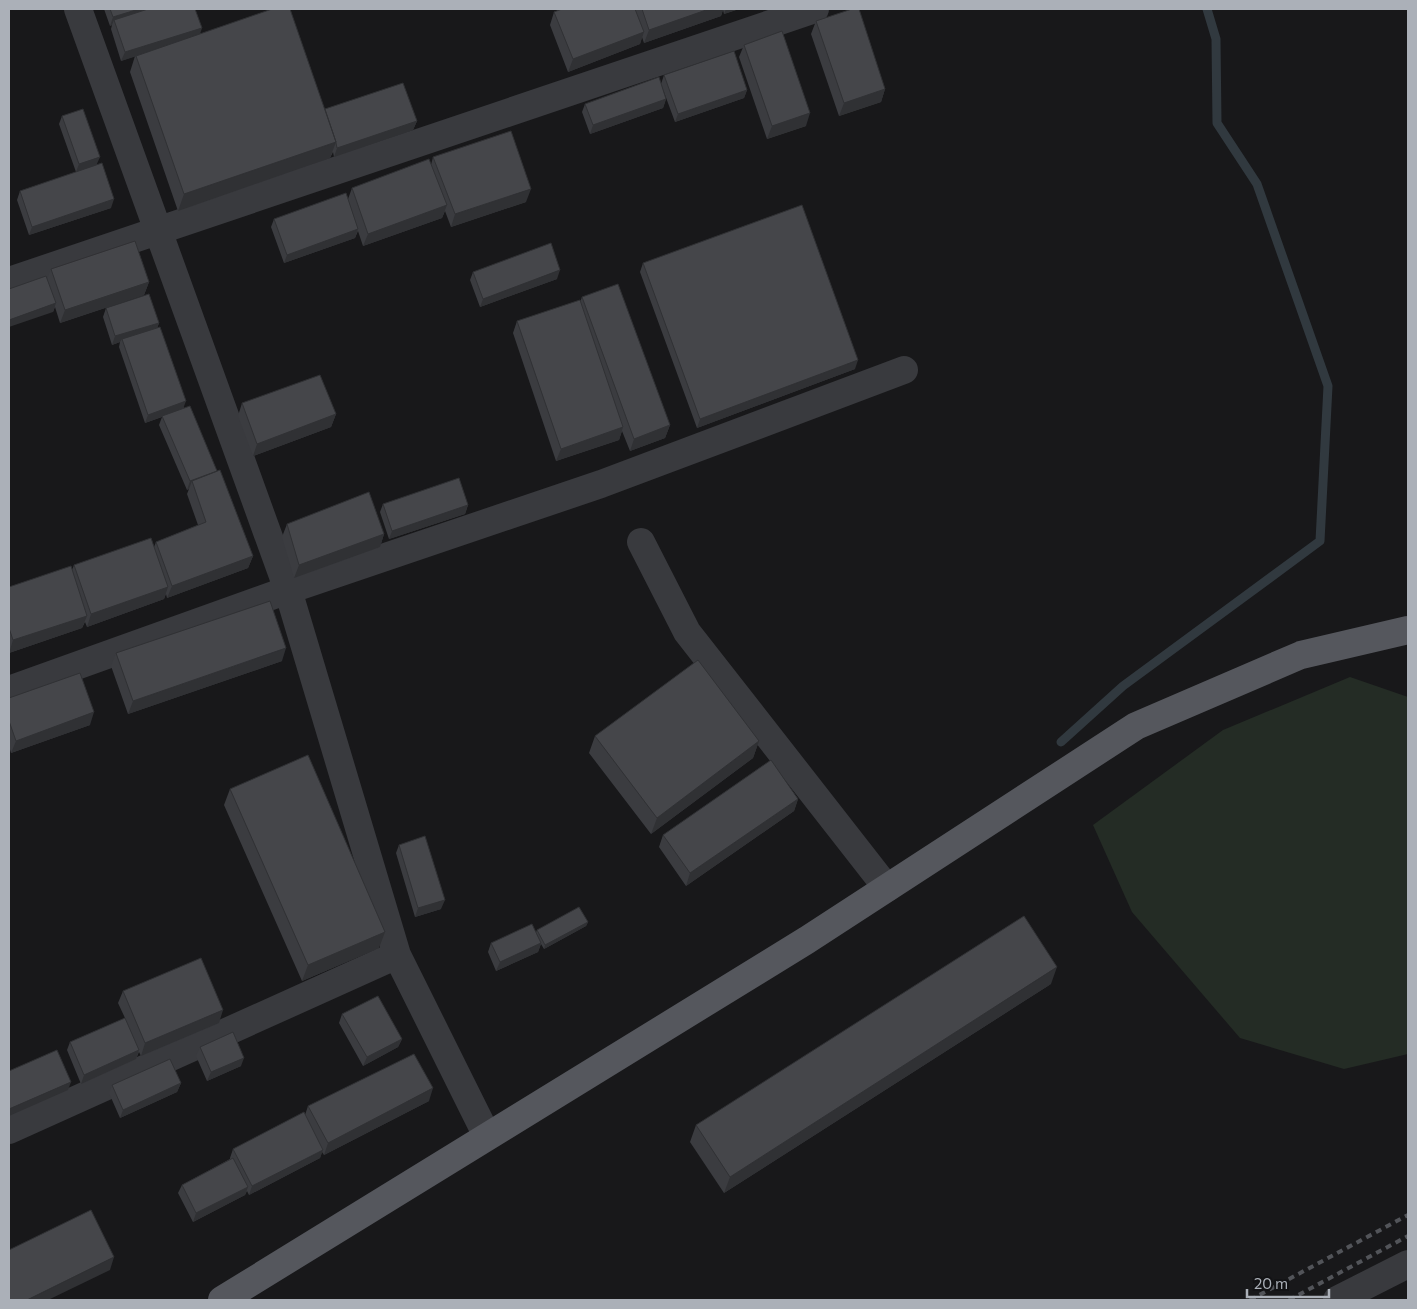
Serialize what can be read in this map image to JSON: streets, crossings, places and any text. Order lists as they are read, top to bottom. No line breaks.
{"scale_bar":"20 m"}
